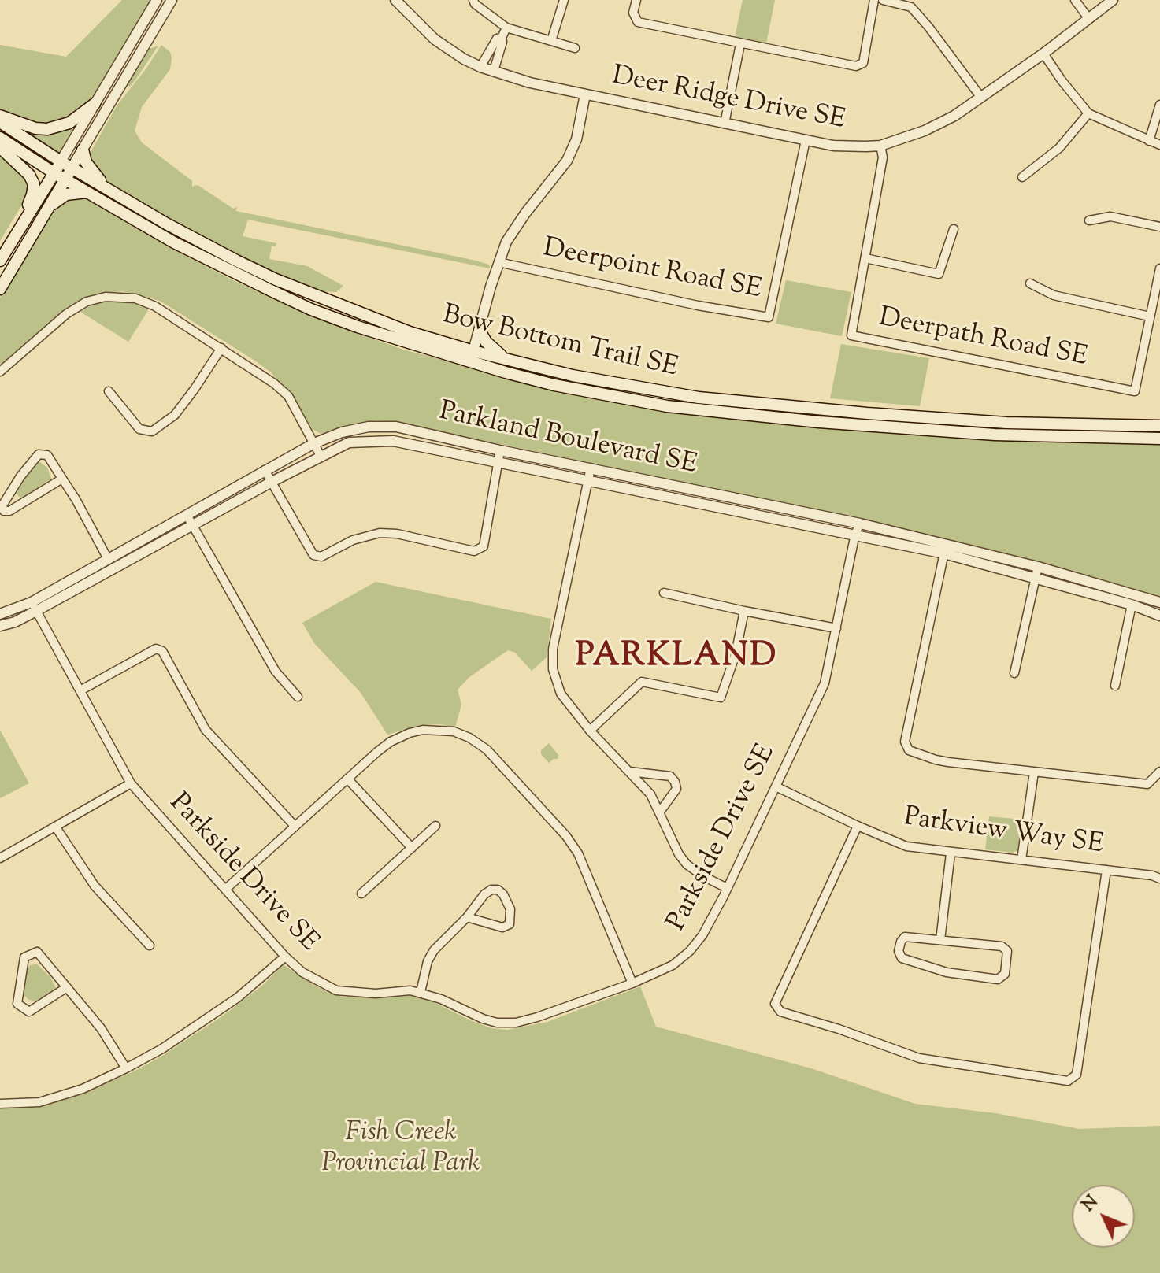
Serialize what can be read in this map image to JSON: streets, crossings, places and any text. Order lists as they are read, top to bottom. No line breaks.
{"streets":{"main road":["Bow Bottom Trail SE"],"street":["Deer Ridge Drive SE","Deerpoint Road SE","Deerpath Road SE","Parkland Boulevard SE","Parkview Way SE","Parkside Drive SE"]},"crossings":[["Deer Ridge Drive SE","Deerpoint Road SE"],["Deer Ridge Drive SE","Deerpath Road SE"],["Parkland Boulevard SE","Parkside Drive SE"],["Parkview Way SE","Parkside Drive SE"]],"districts":["PARKLAND"],"parks":["Fish Creek Provincial Park"],"north":"top left"}
